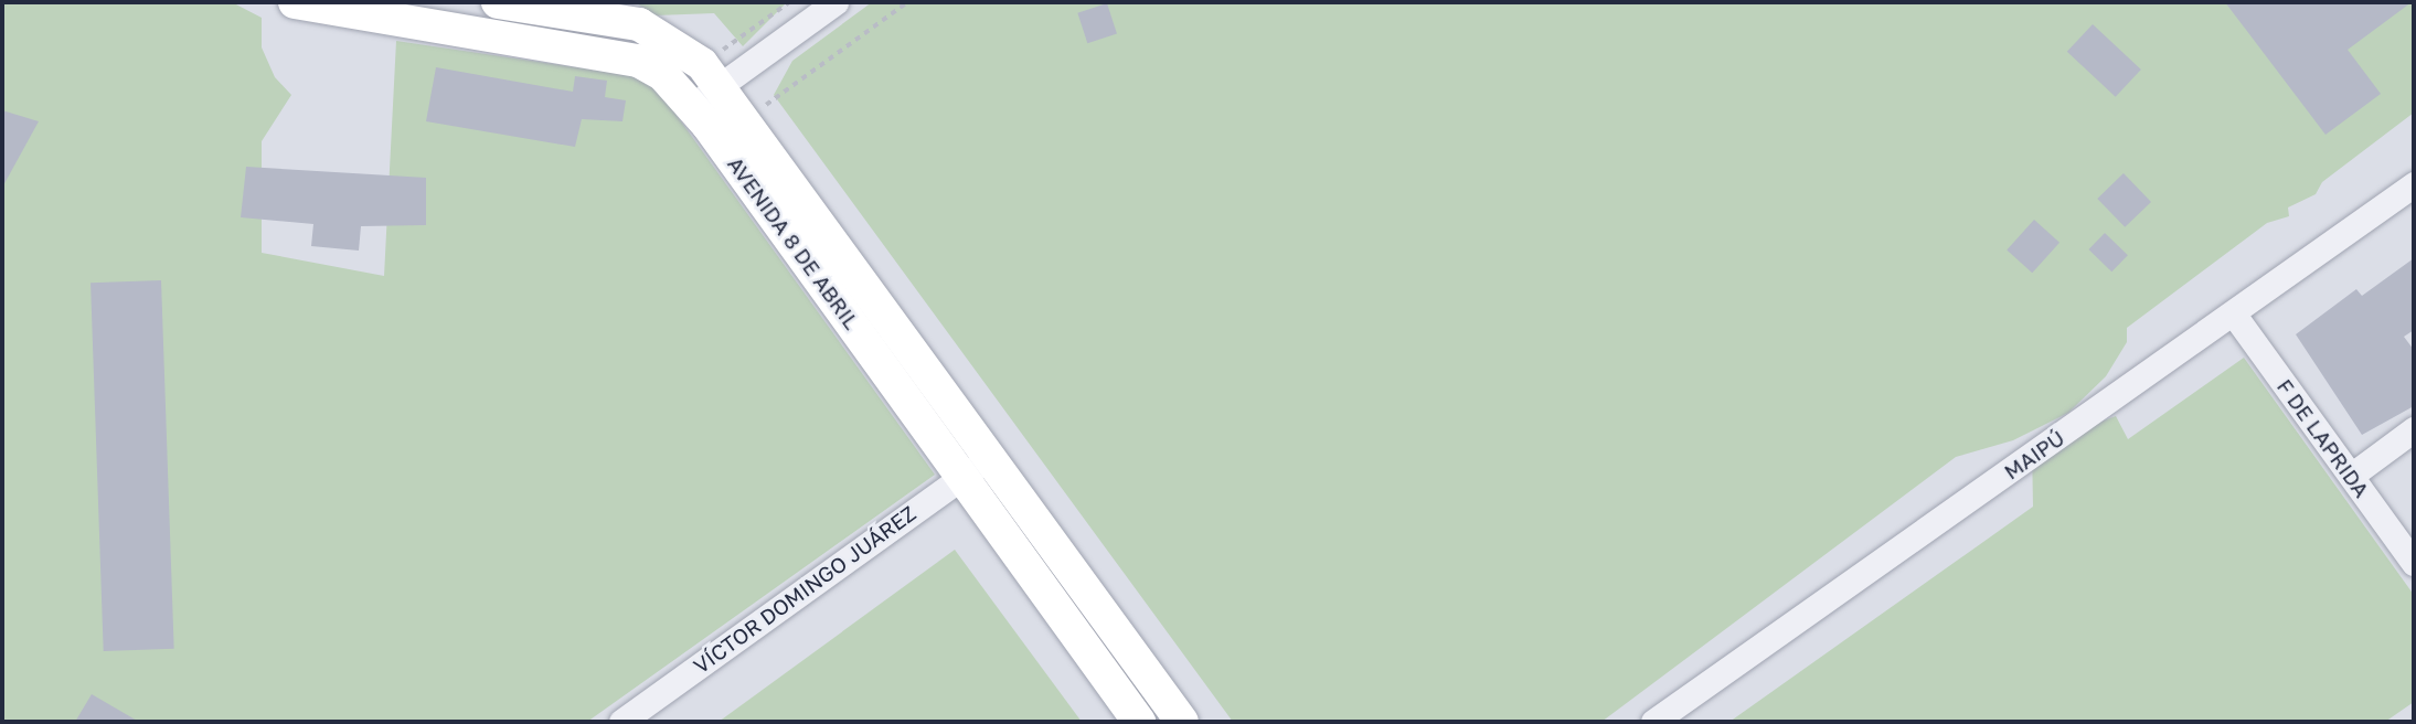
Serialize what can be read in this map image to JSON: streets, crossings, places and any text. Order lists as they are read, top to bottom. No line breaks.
{"streets":{"main road":["AVENIDA 8 DE ABRIL"],"street":["F DE LAPRIDA","MAIPÚ","VÍCTOR DOMINGO JUÁREZ"]},"crossings":[["AVENIDA 8 DE ABRIL","VÍCTOR DOMINGO JUÁREZ"],["F DE LAPRIDA","MAIPÚ"]]}
